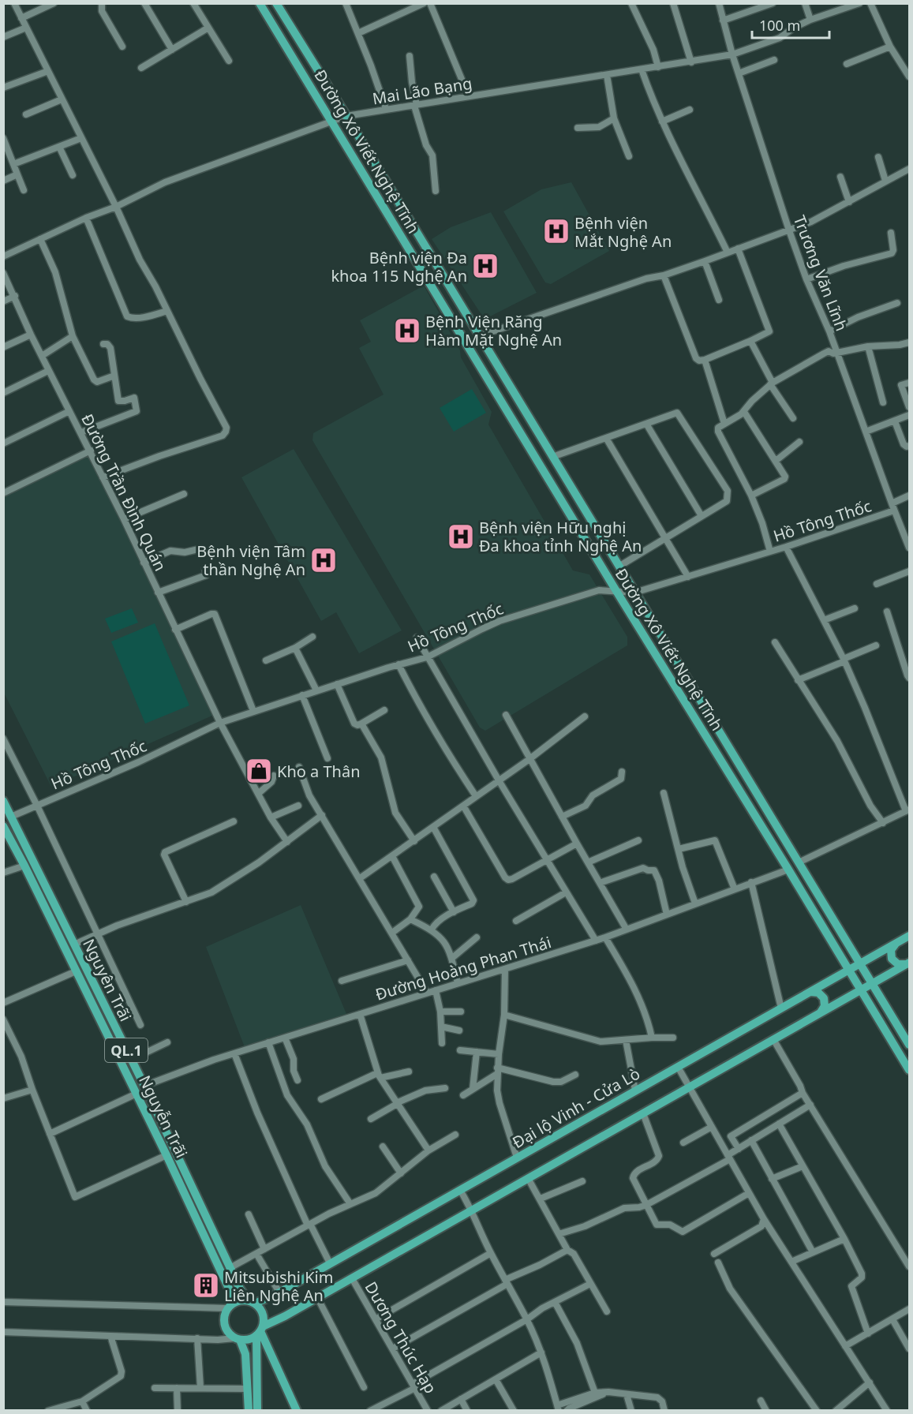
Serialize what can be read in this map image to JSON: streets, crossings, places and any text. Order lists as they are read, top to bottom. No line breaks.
{"streets":{"main road":["Đường Xô Viết Nghệ Tĩnh","Nguyên Trãi","QL.1","Đại lộ Vinh - Cửa Lò","Nguyễn Trãi"],"street":["Mai Lão Bạng","Trương Văn Lĩnh","Đường Trần Đình Quán","Hồ Tông Thốc","Đường Hoàng Phan Thái","Dương Thúc Hạp"]},"crossings":[["Mai Lão Bạng","Đường Xô Viết Nghệ Tĩnh"],["Mai Lão Bạng","Trương Văn Lĩnh"],["Đường Xô Viết Nghệ Tĩnh","Hồ Tông Thốc"],["Đường Xô Viết Nghệ Tĩnh","Đường Hoàng Phan Thái"],["Đường Xô Viết Nghệ Tĩnh","Đại lộ Vinh - Cửa Lò"],["Trương Văn Lĩnh","Hồ Tông Thốc"],["Đường Trần Đình Quán","Hồ Tông Thốc"],["Hồ Tông Thốc","Nguyên Trãi"],["Đường Hoàng Phan Thái","Nguyên Trãi"],["Nguyên Trãi","QL.1"],["Nguyên Trãi","Đại lộ Vinh - Cửa Lò"],["Nguyên Trãi","Nguyễn Trãi"],["QL.1","Đại lộ Vinh - Cửa Lò"],["QL.1","Nguyễn Trãi"],["Đại lộ Vinh - Cửa Lò","Nguyễn Trãi"]],"places":{"hospital":["Bệnh viện Mắt Nghệ An","Bệnh viện Đa khoa 115 Nghệ An","Bệnh Viện Răng Hàm Mặt Nghệ An","Bệnh viện Hữu nghị Đa khoa tỉnh Nghệ An","Bệnh viện Tâm thần Nghệ An"],"shop":["Kho a Thân"],"building":["Mitsubishi Kim Liên Nghệ An"]},"scale_bar":"100 m"}
